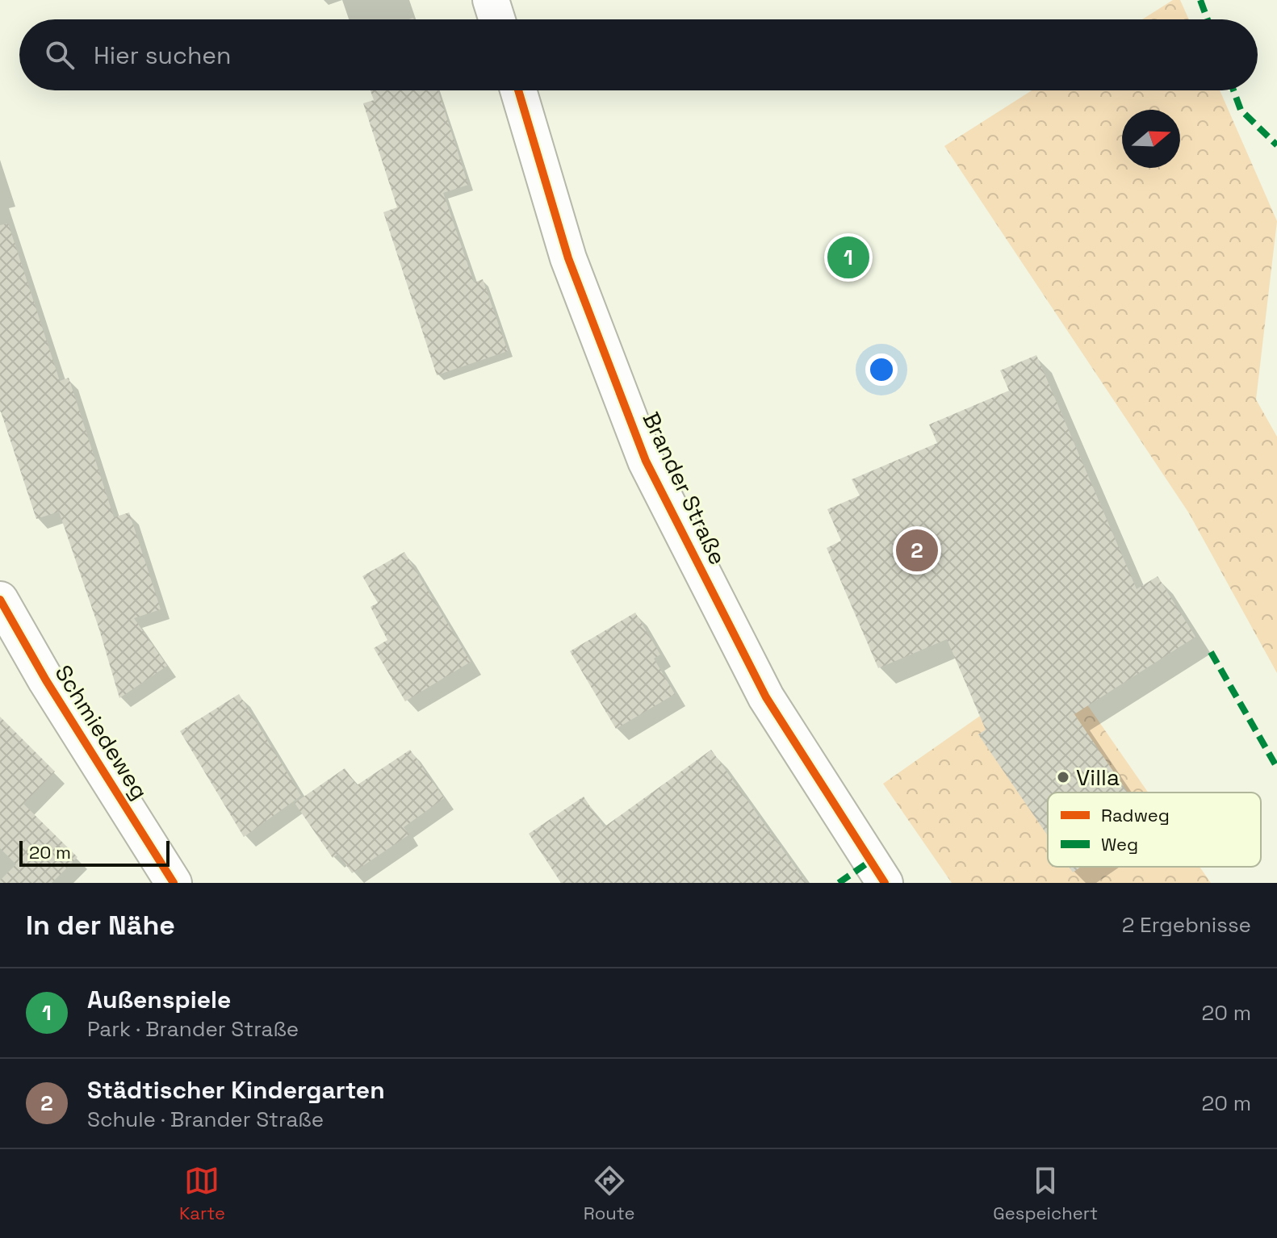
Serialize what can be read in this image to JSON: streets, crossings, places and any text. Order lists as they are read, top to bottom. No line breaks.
{"streets":{"street":["Brander Straße","Schmiedeweg"]},"places":["Villa"],"legend":["Radweg","Weg"],"scale_bar":"20 m","north":"right","page":{"search":"Hier suchen","pins":["1","2"],"scale":"20 m","heading":["In der Nähe","2 Ergebnisse"],"list":[{"mark":"1","name":"Außenspiele","note":"Park · Brander Straße","value":"20 m"},{"mark":"2","name":"Städtischer Kindergarten","note":"Schule · Brander Straße","value":"20 m"}],"nav":["Karte","Route","Gespeichert"]}}
